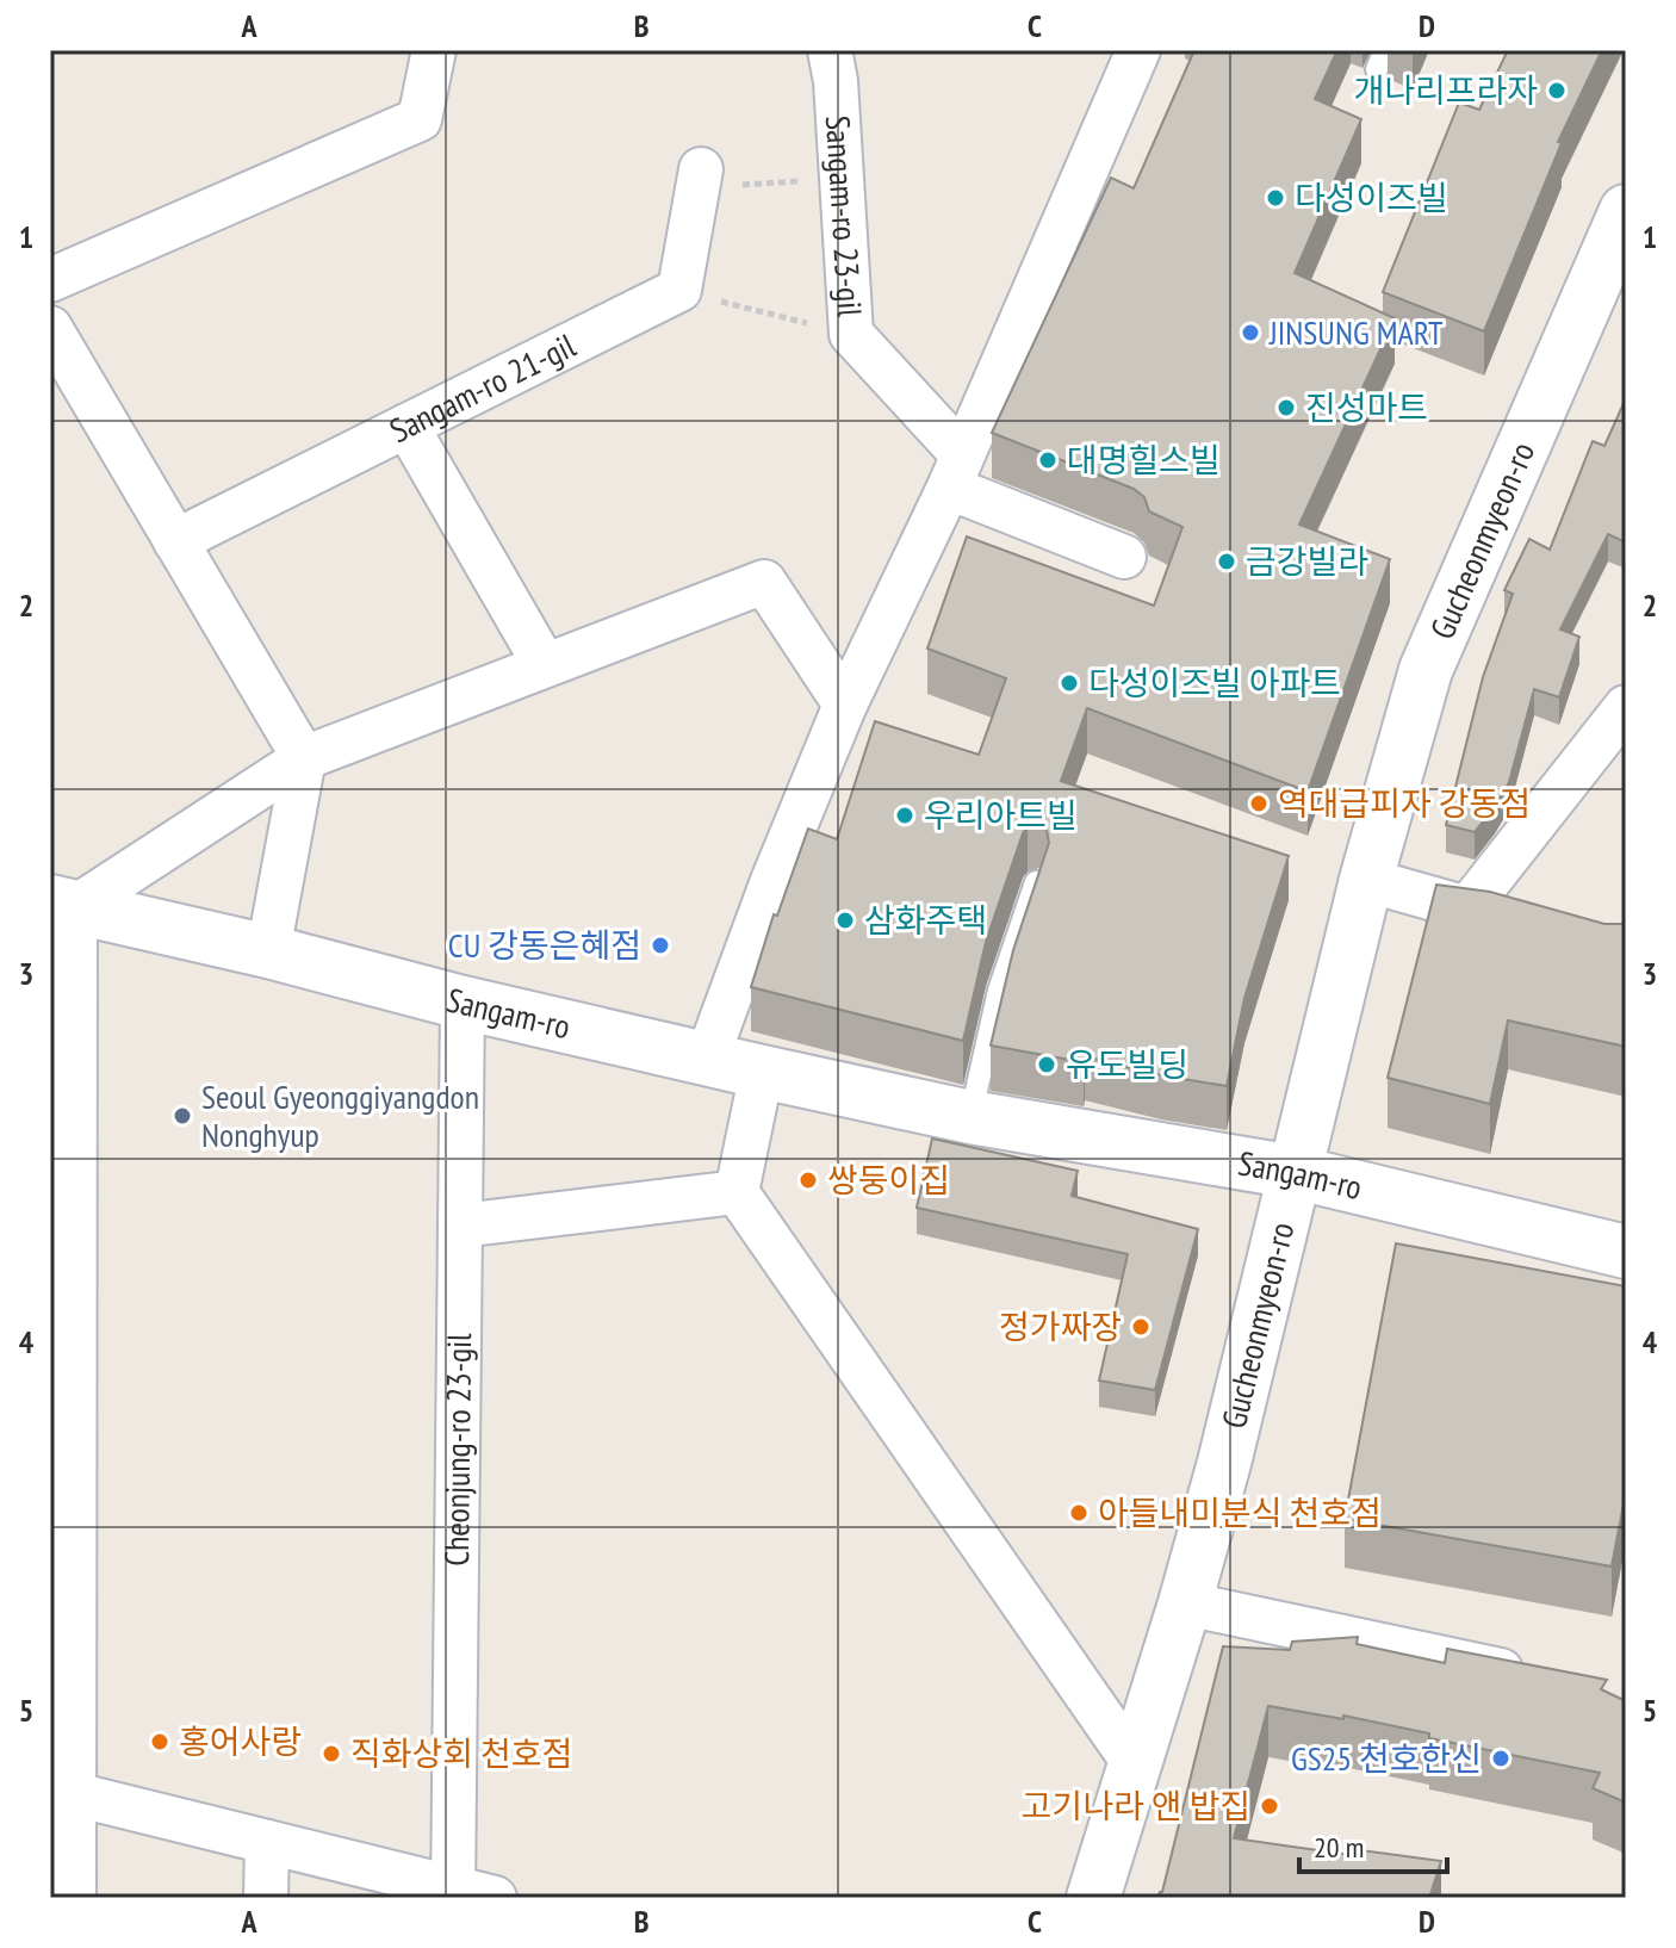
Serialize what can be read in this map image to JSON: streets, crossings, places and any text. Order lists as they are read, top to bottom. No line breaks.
{"streets":{"main road":["Gucheonmyeon-ro","Sangam-ro"],"street":["Sangam-ro 23-gil","Sangam-ro 21-gil","Cheonjung-ro 23-gil"]},"crossings":[["Gucheonmyeon-ro","Sangam-ro"],["Sangam-ro","Cheonjung-ro 23-gil"]],"places":["개나리프라자","다성이즈빌","JINSUNG MART","진성마트","대명힐스빌","금강빌라","다성이즈빌 아파트","역대급피자 강동점","우리아트빌","삼화주택","CU 강동은혜점","유도빌딩","Seoul Gyeonggiyangdon Nonghyup","쌍둥이집","정가짜장","아들내미분식 천호점","홍어사랑","직화상회 천호점","GS25 천호한신","고기나라 앤 밥집"],"scale_bar":"20 m","grid":{"columns":["A","B","C","D"],"rows":["1","2","3","4","5"]}}
